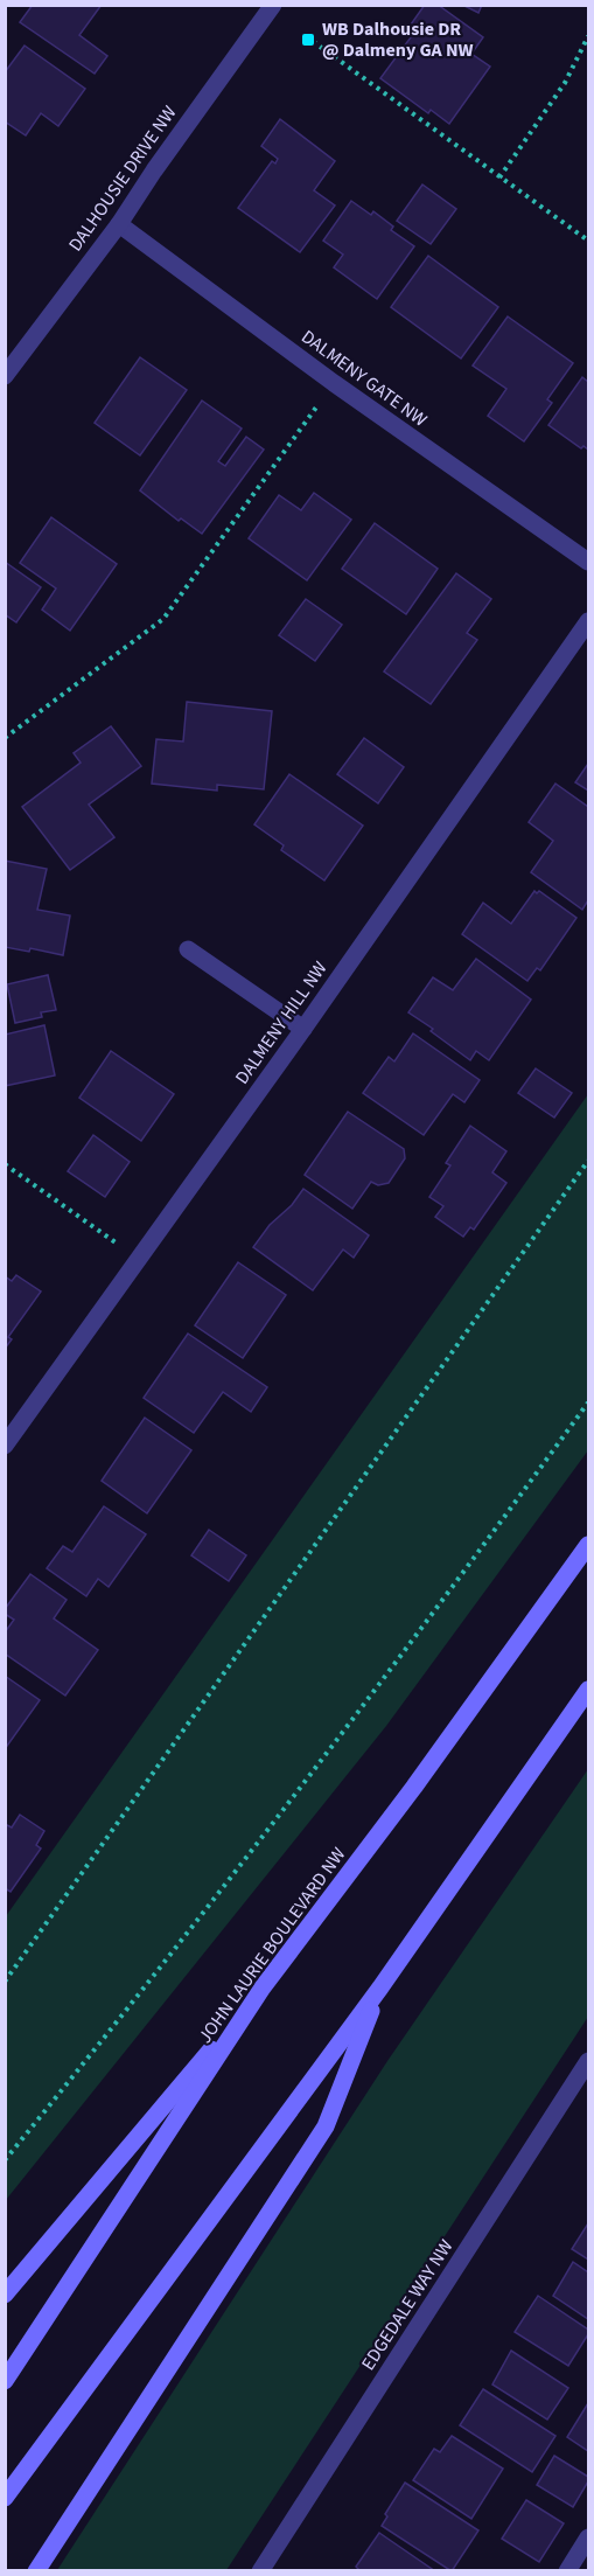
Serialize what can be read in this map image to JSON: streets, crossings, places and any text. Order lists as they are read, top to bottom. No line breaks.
{"streets":{"main road":["JOHN LAURIE BOULEVARD NW"],"street":["DALHOUSIE DRIVE NW","DALMENY GATE NW","DALMENY HILL NW","EDGEDALE WAY NW"]},"crossings":[["DALHOUSIE DRIVE NW","DALMENY GATE NW"]],"places":{"transit":["WB Dalhousie DR @ Dalmeny GA NW"]}}
